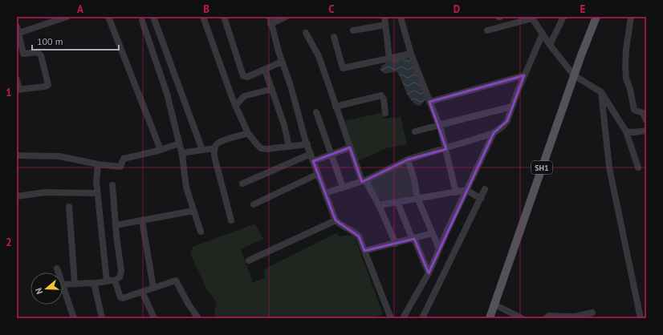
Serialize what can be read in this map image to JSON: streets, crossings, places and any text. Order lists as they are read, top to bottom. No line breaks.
{"streets":{"main road":["SH1"]},"scale_bar":"100 m","north":"left","grid":{"columns":["A","B","C","D","E"],"rows":["1","2"]}}
